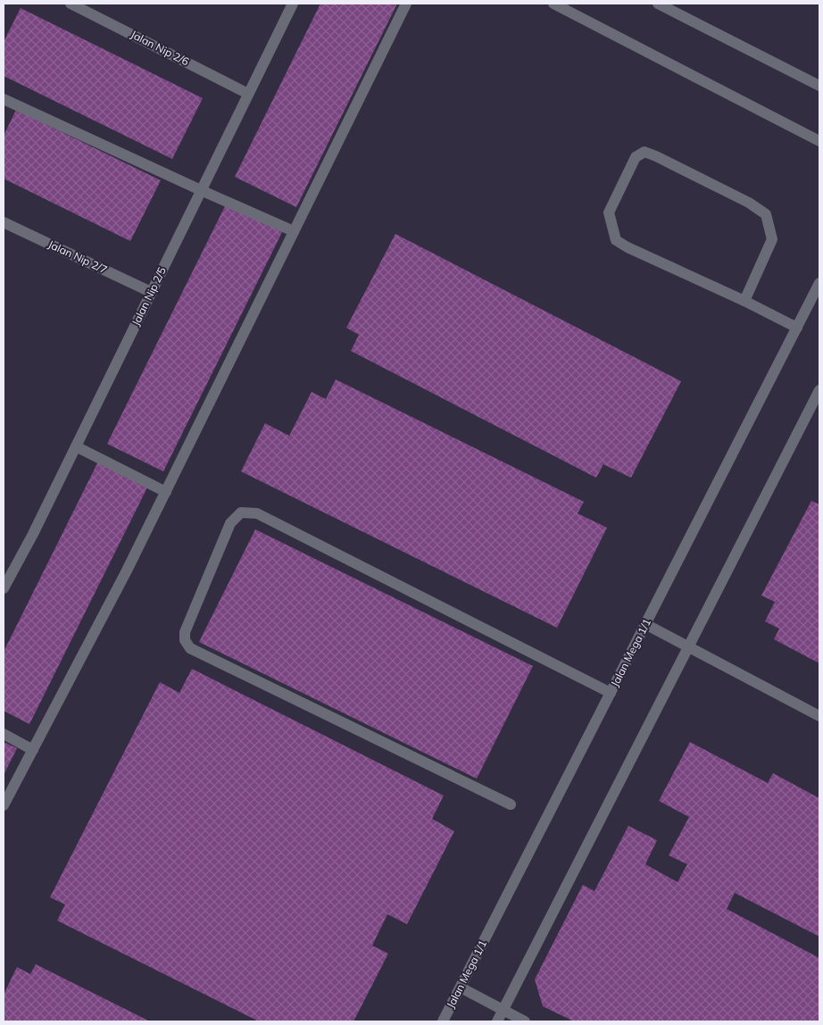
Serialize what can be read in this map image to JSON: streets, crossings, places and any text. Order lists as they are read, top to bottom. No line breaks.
{"streets":{"street":["Jalan Nip 2/6","Jalan Nip 2/7","Jalan Nip 2/5","Jalan Mega 1/1"]},"crossings":[["Jalan Nip 2/6","Jalan Nip 2/5"],["Jalan Nip 2/7","Jalan Nip 2/5"]]}
